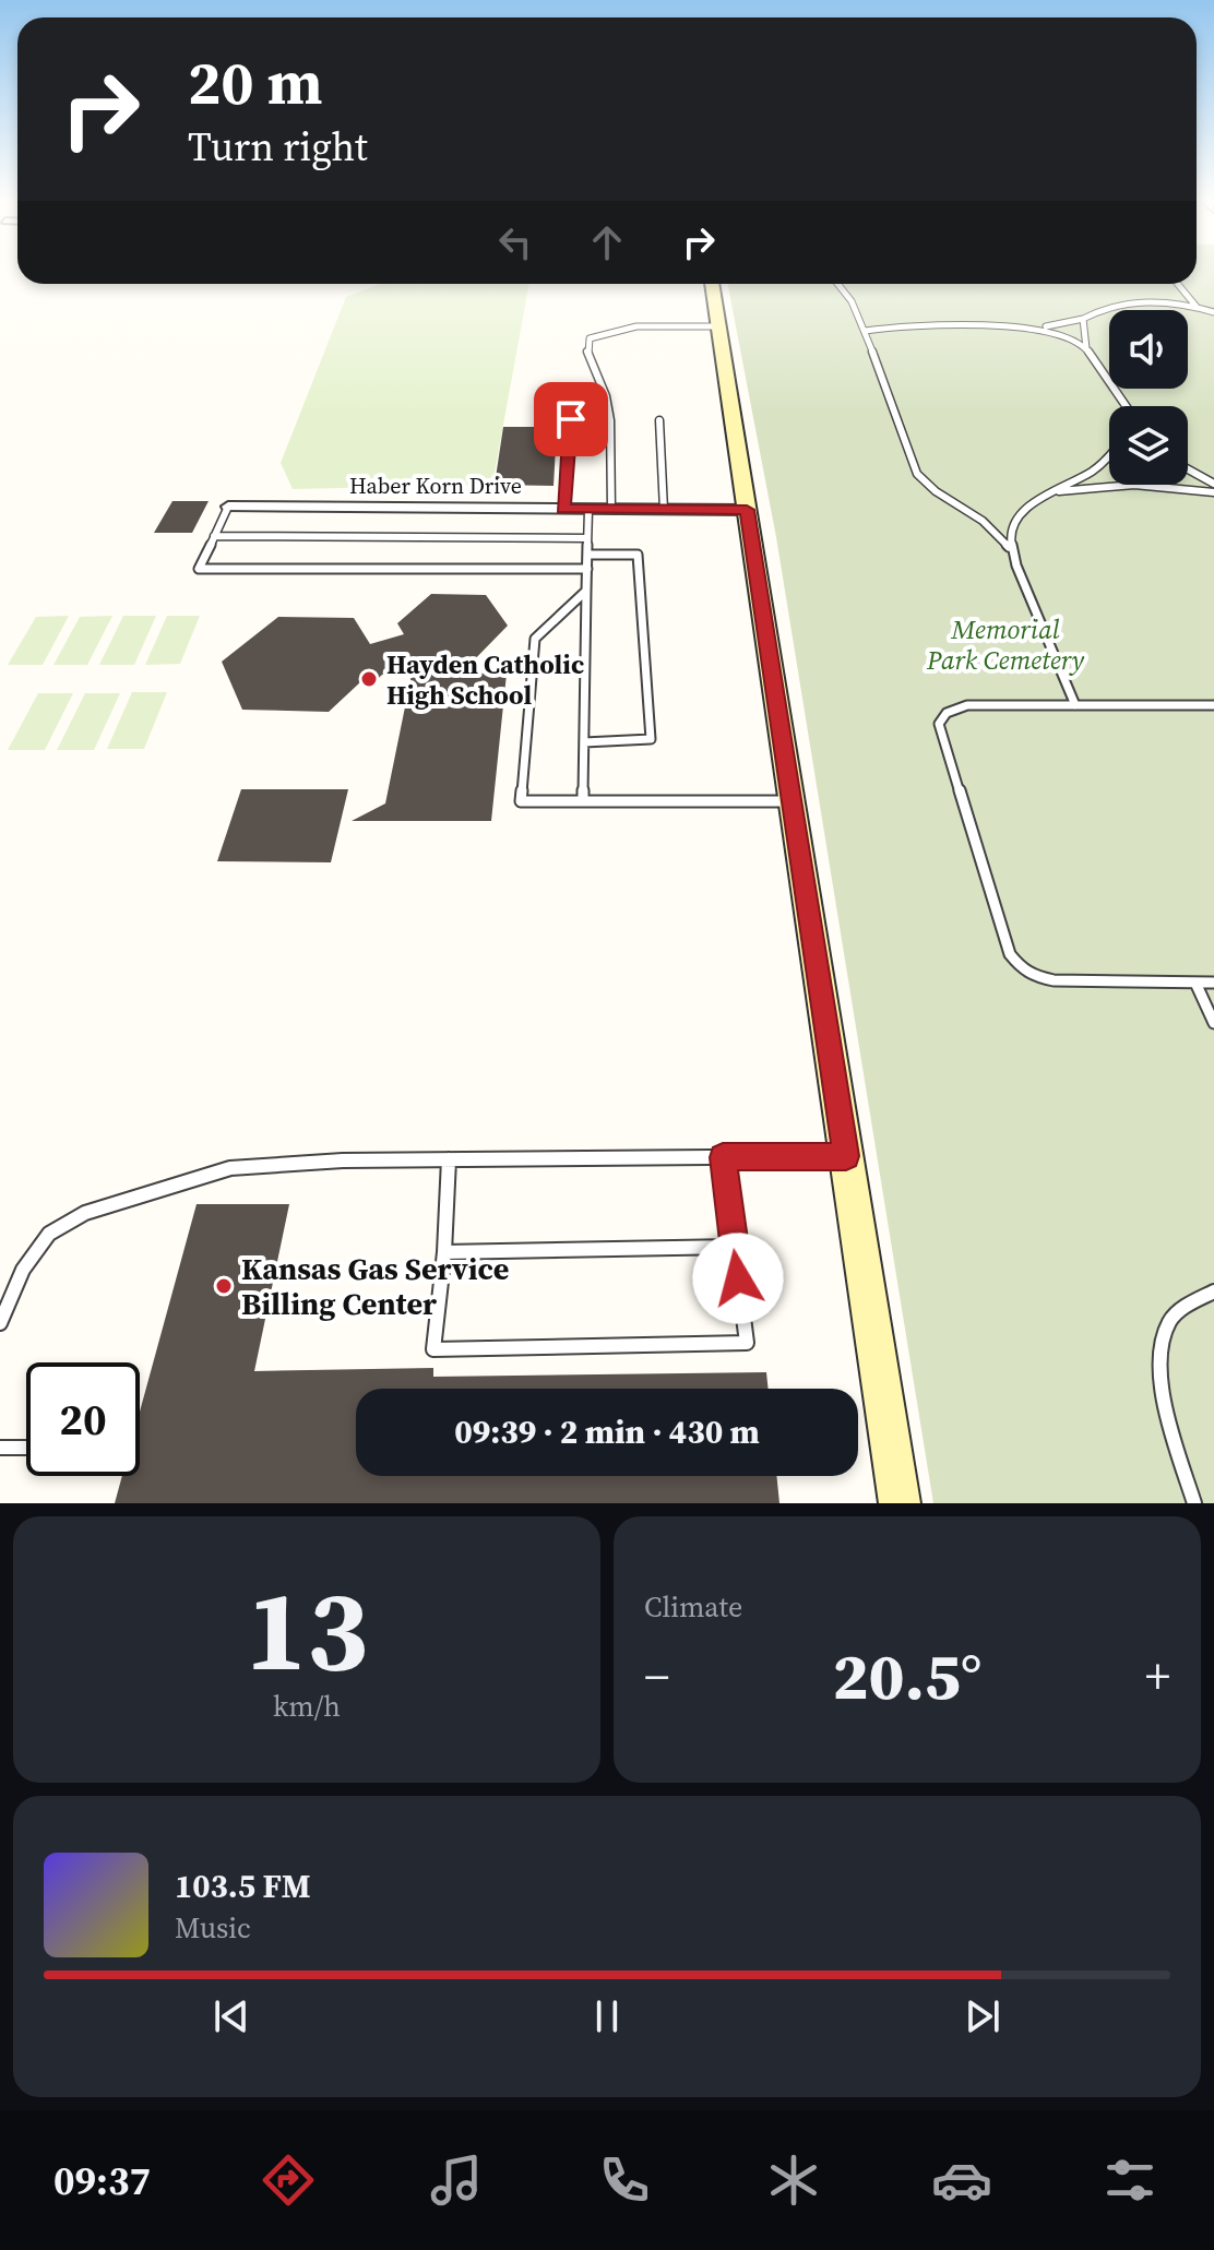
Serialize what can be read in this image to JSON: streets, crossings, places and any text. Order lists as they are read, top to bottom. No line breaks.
{"streets":{"street":["Haber Korn Drive"]},"parks":["Memorial Park Cemetery"],"places":["Hayden Catholic High School","Kansas Gas Service Billing Center"],"page":{"turn":["20 m","Turn right"],"limit":"20","trip":"09:39 · 2 min · 430 m","tile":[["13","km/h"],"Climate"],"heat":["−","20.5°","+"],"song":["103.5 FM","Music"],"tabs":"09:37"}}
